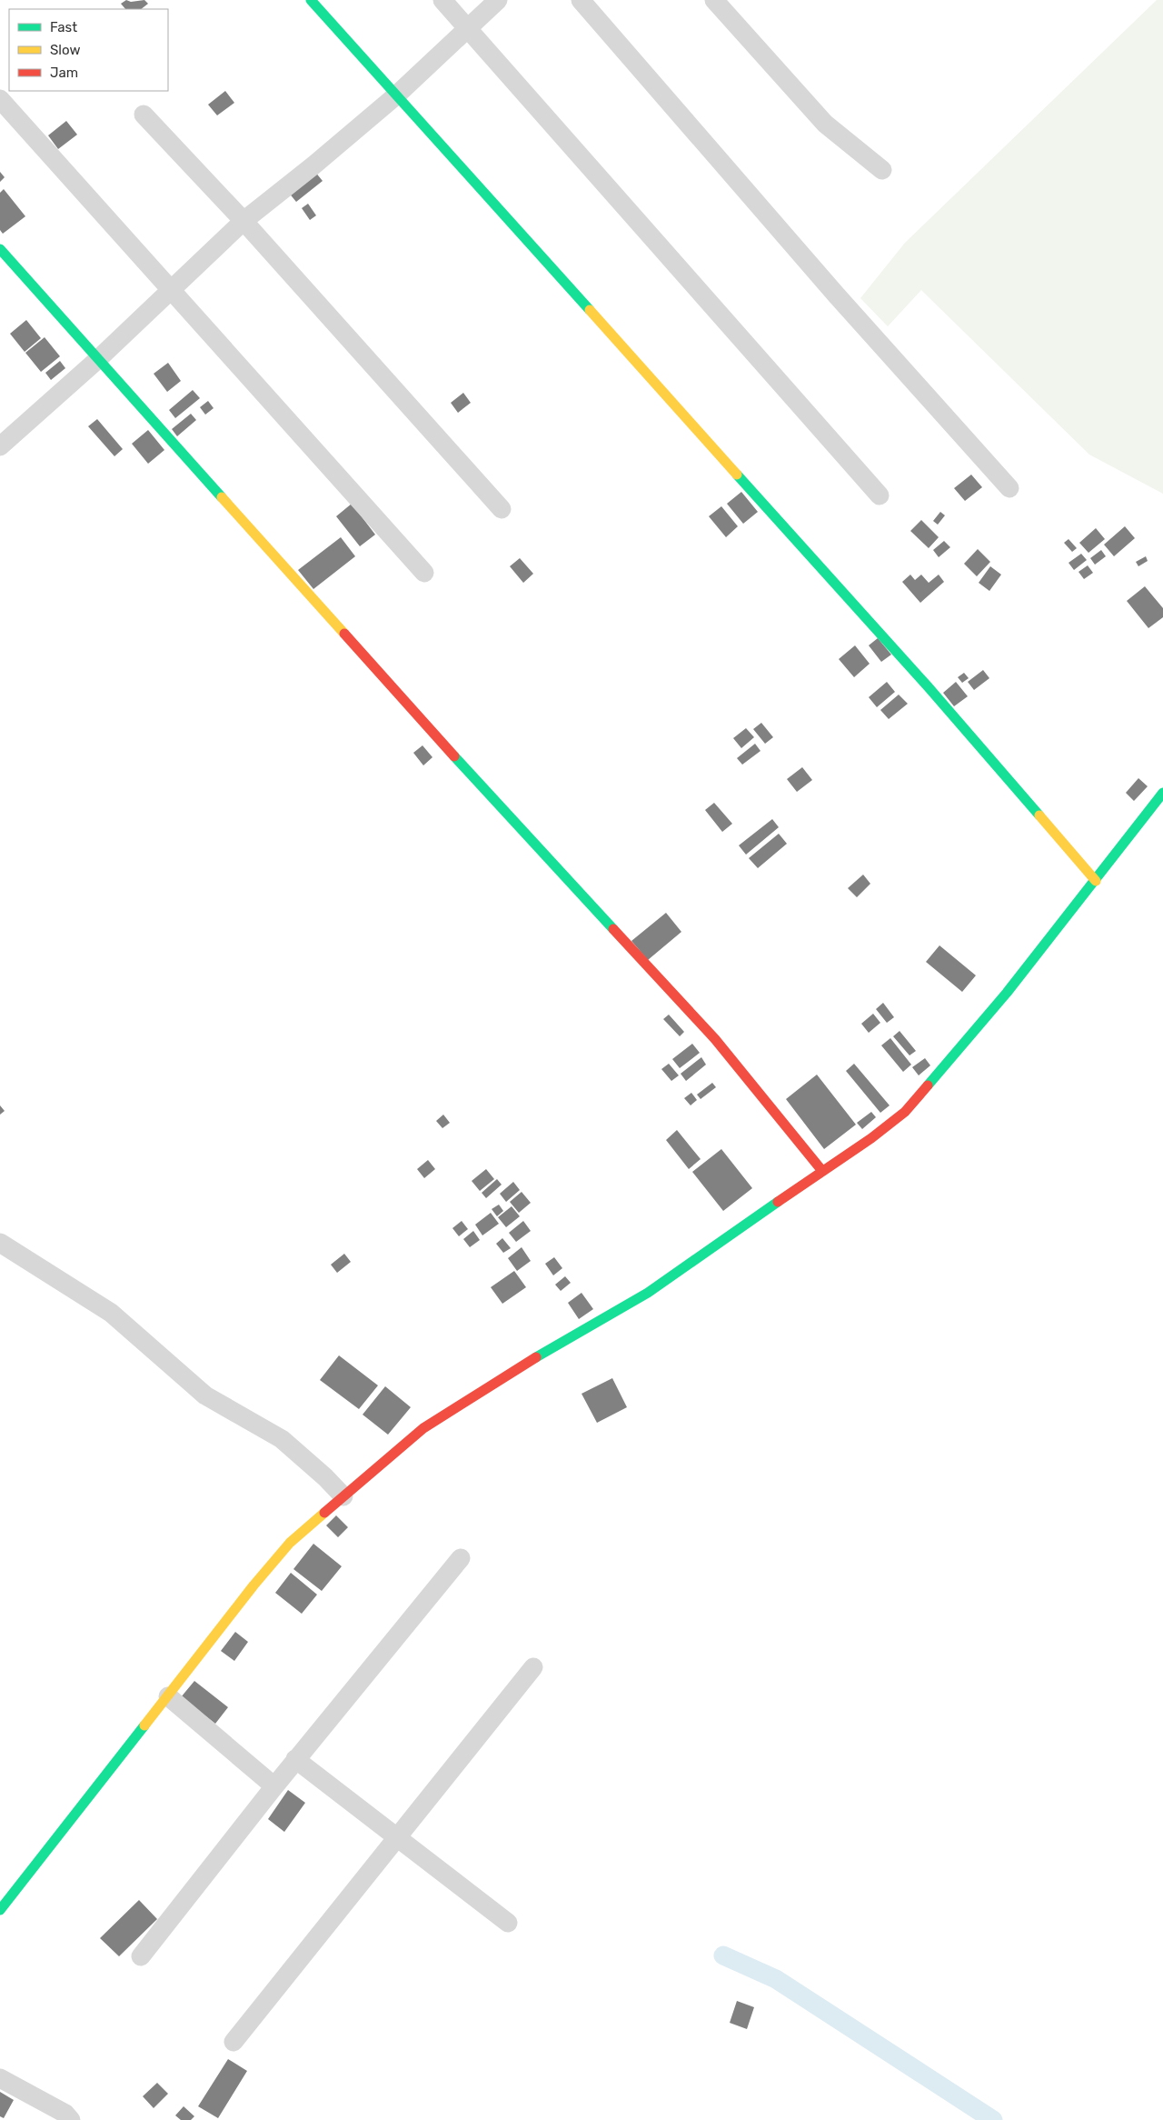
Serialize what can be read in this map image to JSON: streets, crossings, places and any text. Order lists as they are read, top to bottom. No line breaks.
{"legend":["Fast","Slow","Jam"]}
